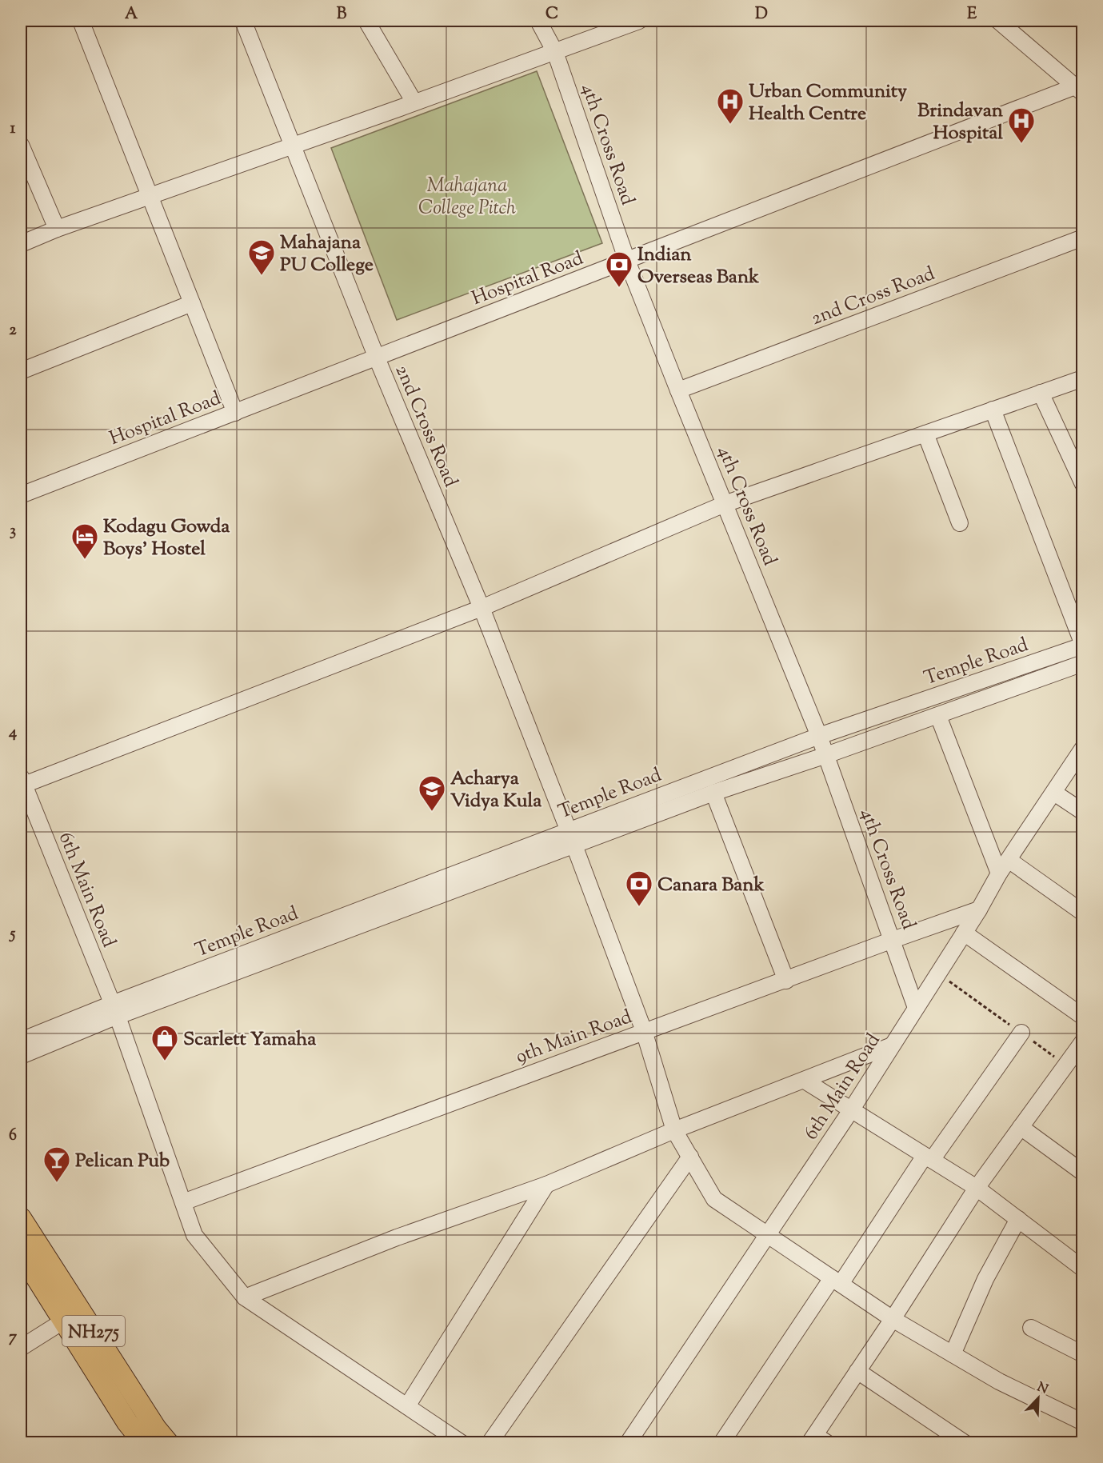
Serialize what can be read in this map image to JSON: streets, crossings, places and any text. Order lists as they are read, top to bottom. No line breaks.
{"streets":{"main road":["NH275"],"street":["4th Cross Road","Hospital Road","2nd Cross Road","Temple Road","6th Main Road","9th Main Road"]},"crossings":[["4th Cross Road","Hospital Road"],["4th Cross Road","2nd Cross Road"],["4th Cross Road","Temple Road"],["4th Cross Road","6th Main Road"],["4th Cross Road","9th Main Road"],["Hospital Road","2nd Cross Road"],["2nd Cross Road","Temple Road"],["2nd Cross Road","6th Main Road"],["2nd Cross Road","9th Main Road"],["Temple Road","6th Main Road"],["6th Main Road","9th Main Road"]],"parks":["Mahajana College Pitch"],"places":{"hospital":["Urban Community Health Centre","Brindavan Hospital"],"school or university":["Mahajana PU College","Acharya Vidya Kula"],"bank":["Indian Overseas Bank","Canara Bank"],"hotel":["Kodagu Gowda Boys' Hostel"],"shop":["Scarlett Yamaha"],"bar":["Pelican Pub"]},"north":"top right","grid":{"columns":["A","B","C","D","E"],"rows":["1","2","3","4","5","6","7"]}}
